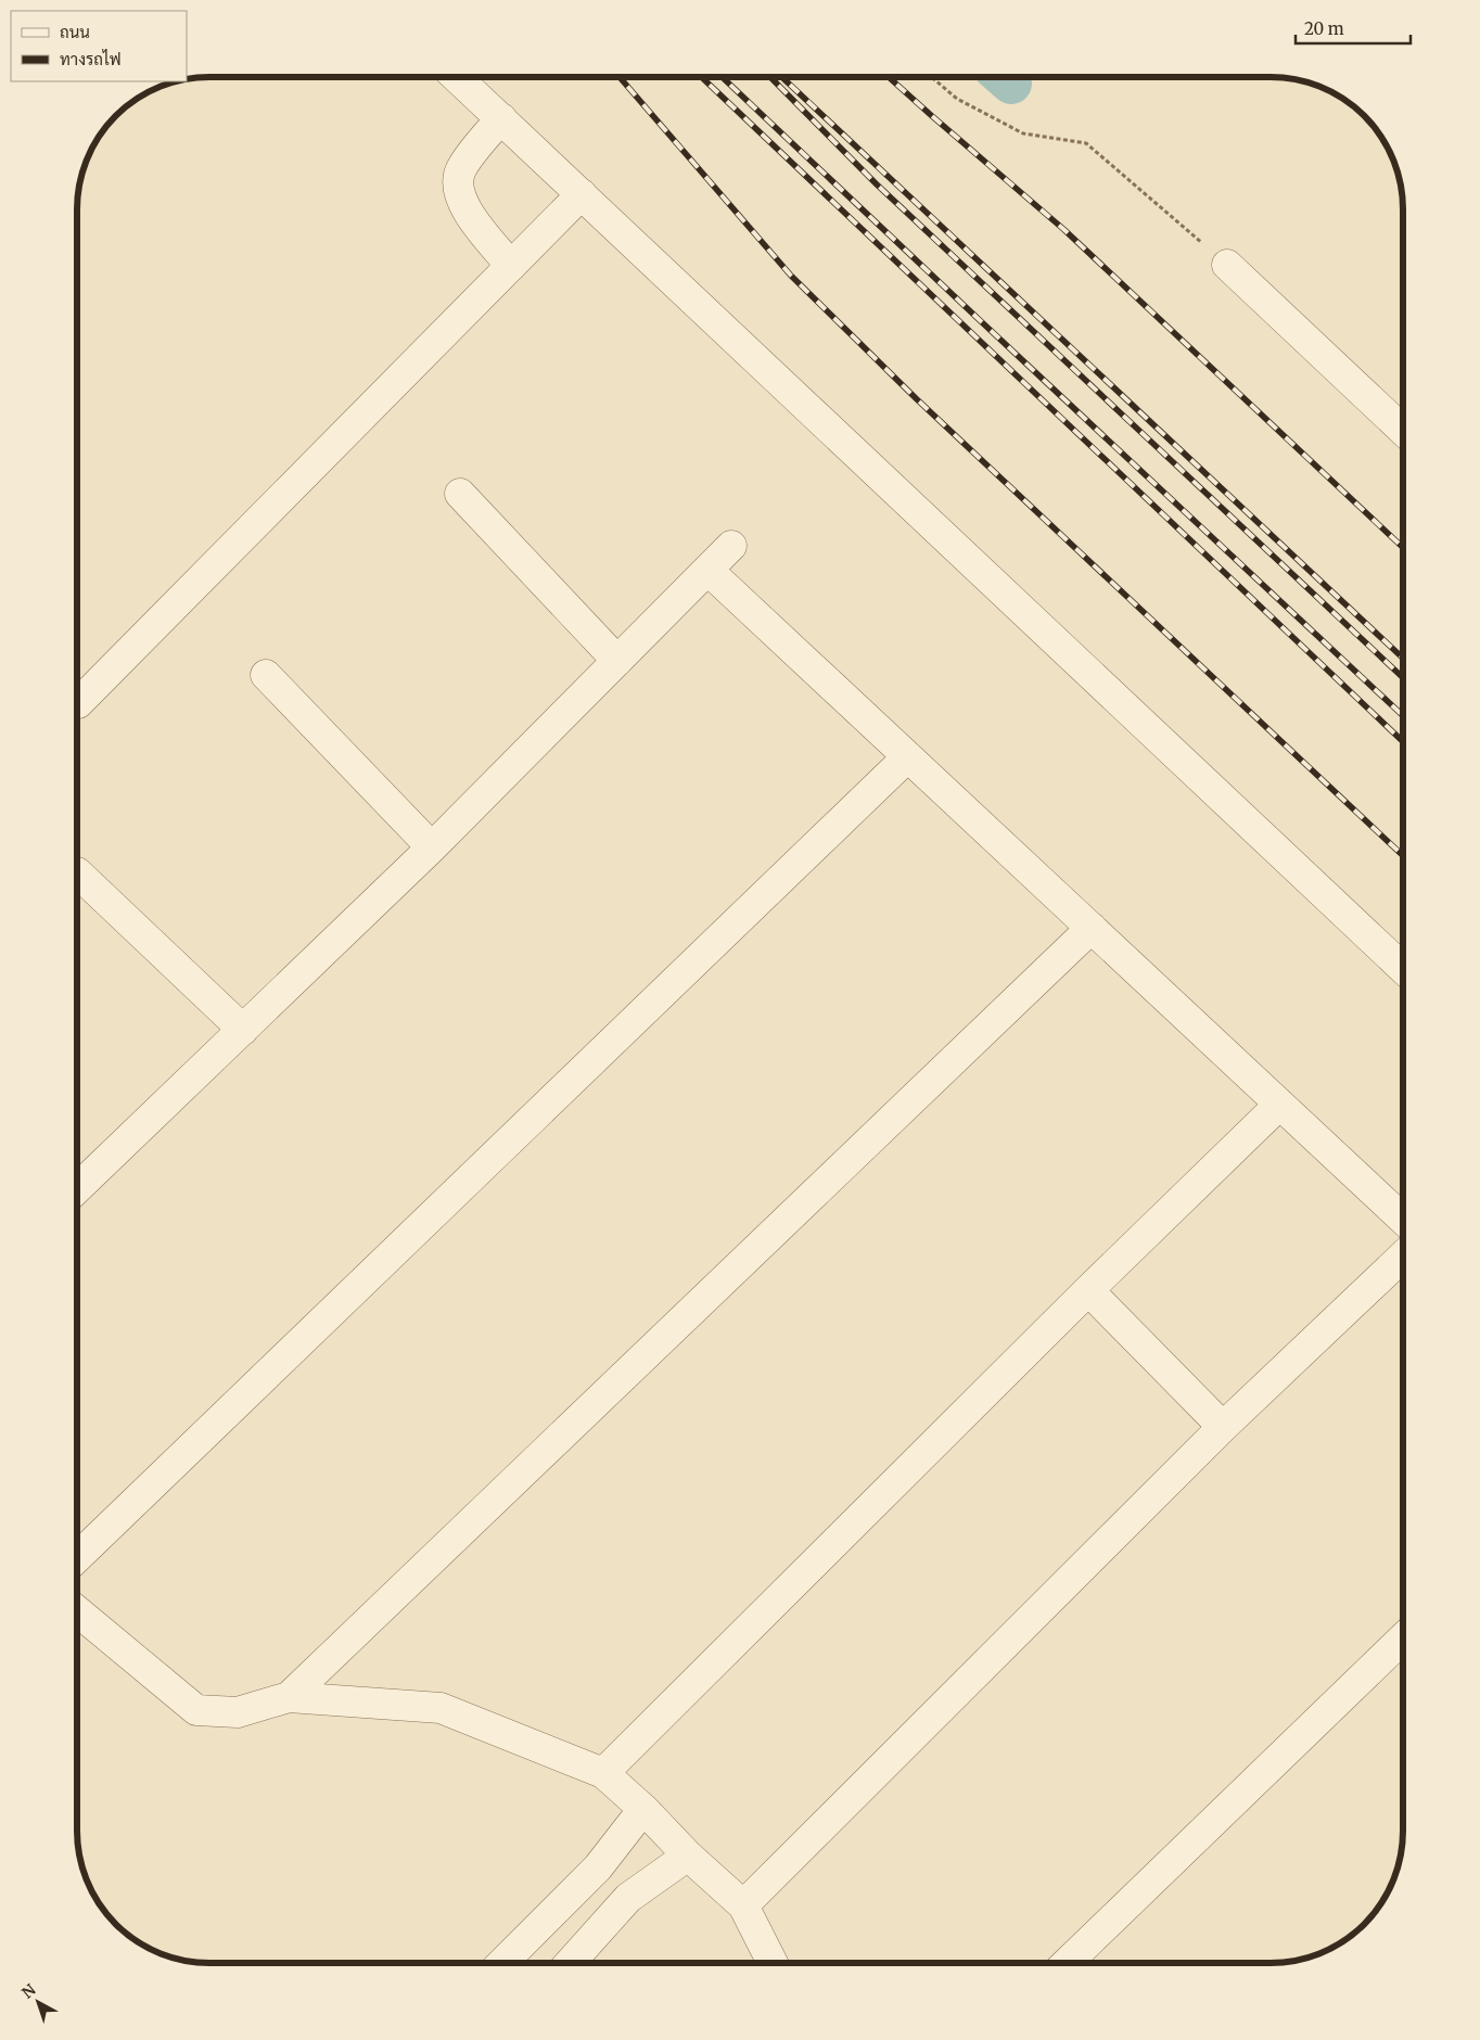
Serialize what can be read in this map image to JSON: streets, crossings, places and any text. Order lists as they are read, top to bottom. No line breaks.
{"legend":["ถนน","ทางรถไฟ"],"scale_bar":"20 m","north":"top left"}
